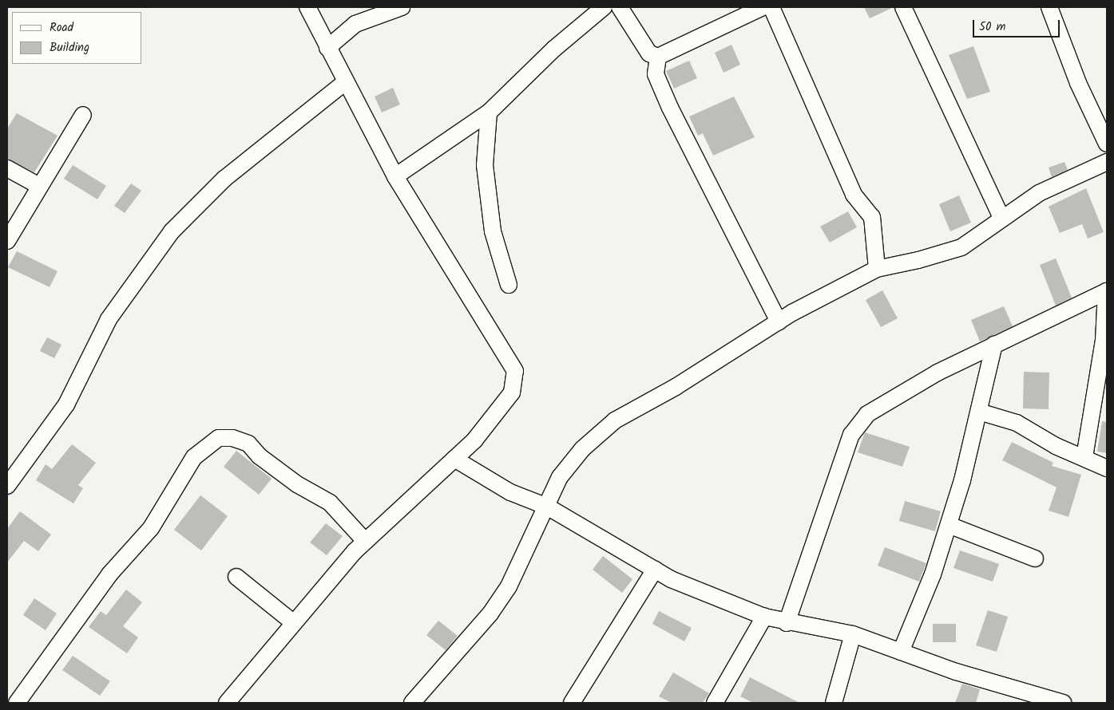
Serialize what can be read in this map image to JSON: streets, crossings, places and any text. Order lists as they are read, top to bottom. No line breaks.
{"legend":["Road","Building"],"scale_bar":"50 m"}
